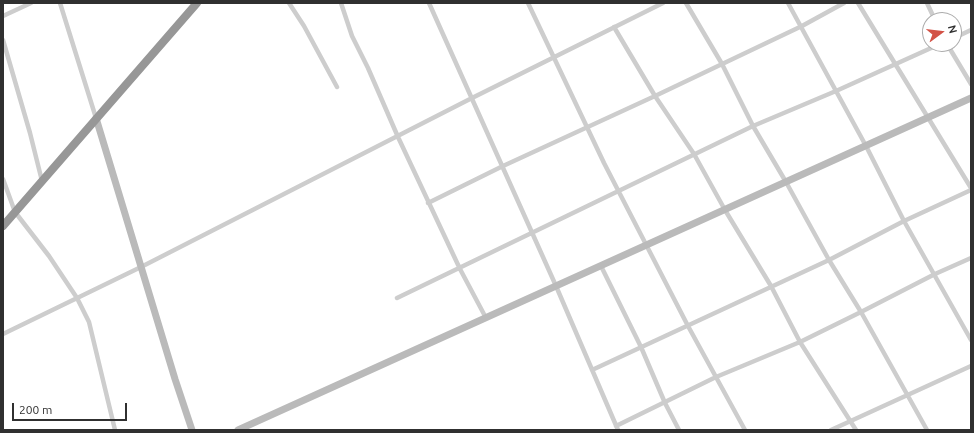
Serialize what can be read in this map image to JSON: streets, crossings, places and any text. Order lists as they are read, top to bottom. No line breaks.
{"scale_bar":"200 m","north":"right"}
